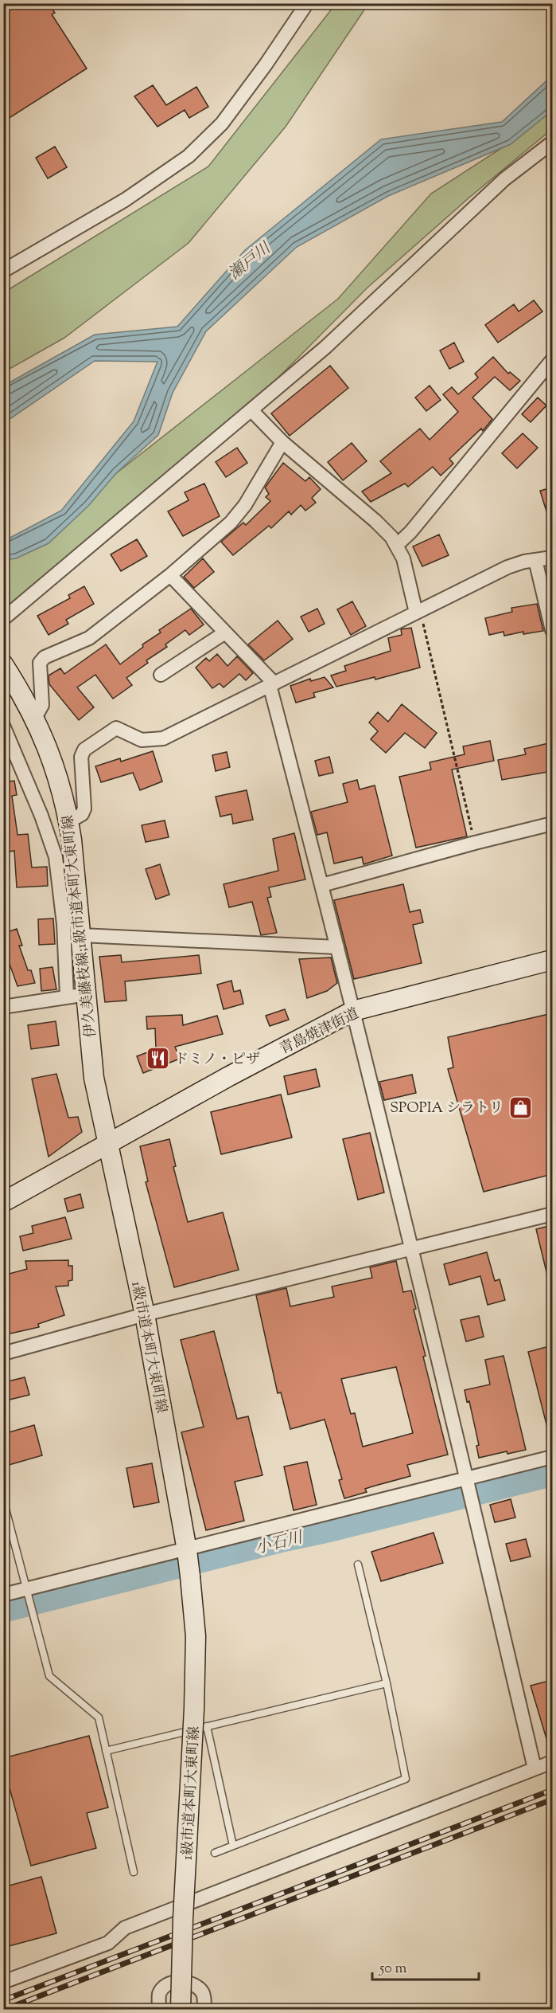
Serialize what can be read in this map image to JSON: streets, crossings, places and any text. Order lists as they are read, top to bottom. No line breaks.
{"streets":{"main road":["伊久美藤枝線;1級市道本町大東町線","青島焼津街道","1級市道本町大東町線"]},"crossings":[["伊久美藤枝線;1級市道本町大東町線","青島焼津街道"],["伊久美藤枝線;1級市道本町大東町線","1級市道本町大東町線"],["青島焼津街道","1級市道本町大東町線"]],"water":["瀬戸川","小石川"],"places":{"restaurant":["ドミノ・ピザ"],"shop":["SPOPIA シラトリ"]},"scale_bar":"50 m"}
